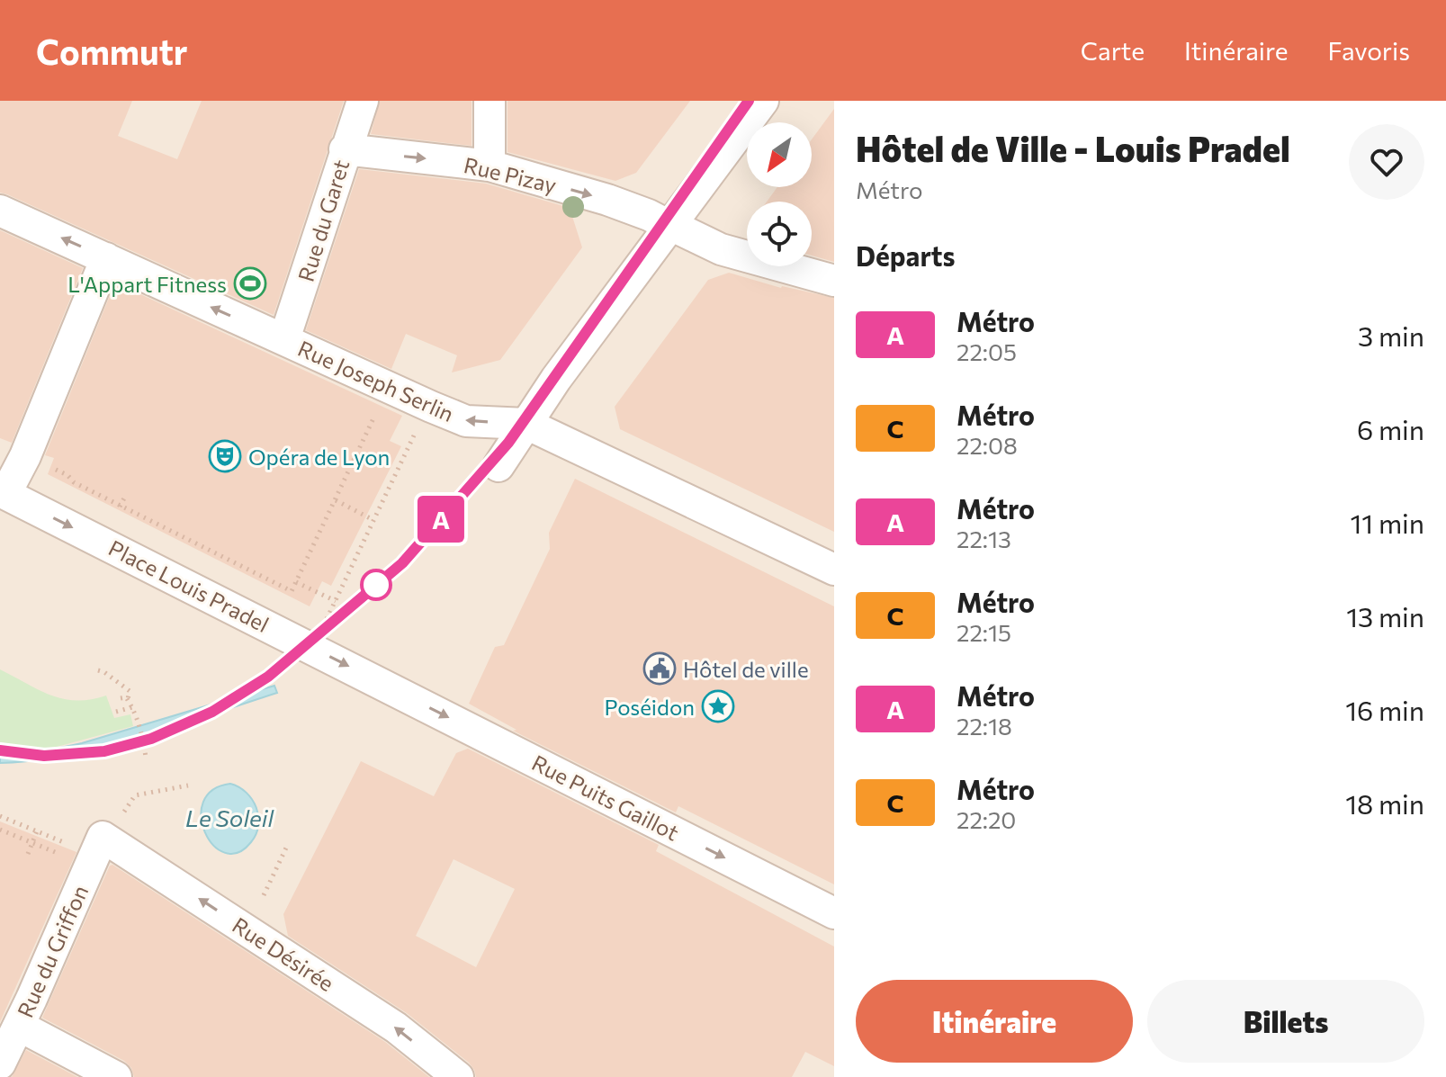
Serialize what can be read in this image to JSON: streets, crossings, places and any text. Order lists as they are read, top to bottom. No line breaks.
{"streets":{"street":["Rue Pizay","Rue du Garet","Rue Joseph Serlin","Place Louis Pradel","Rue Puits Gaillot","Rue du Griffon","Rue Désirée"]},"crossings":[["Rue Pizay","Rue du Garet"],["Rue du Garet","Rue Joseph Serlin"],["Place Louis Pradel","Rue Puits Gaillot"],["Rue du Griffon","Rue Désirée"]],"one_way":["Rue Pizay","Rue Joseph Serlin","Place Louis Pradel","Rue Puits Gaillot","Rue Désirée"],"water":["Le Soleil"],"places":{"sports":["L'Appart Fitness"],"theatre":["Opéra de Lyon"],"public building":["Hôtel de ville"],"place":["Poséidon"]},"lines":["metro line A"],"north":"bottom left","page":{"header":"Commutr","nav":["Carte","Itinéraire","Favoris"],"on_map":"A","heading":[["Hôtel de Ville - Louis Pradel","Métro"],"Départs"],"list":[{"mark":"A","name":"Métro","note":"22:05","value":"3 min"},{"mark":"C","name":"Métro","note":"22:08","value":"6 min"},{"mark":"A","name":"Métro","note":"22:13","value":"11 min"},{"mark":"C","name":"Métro","note":"22:15","value":"13 min"},{"mark":"A","name":"Métro","note":"22:18","value":"16 min"},{"mark":"C","name":"Métro","note":"22:20","value":"18 min"}],"buttons":["Itinéraire","Billets"]}}
